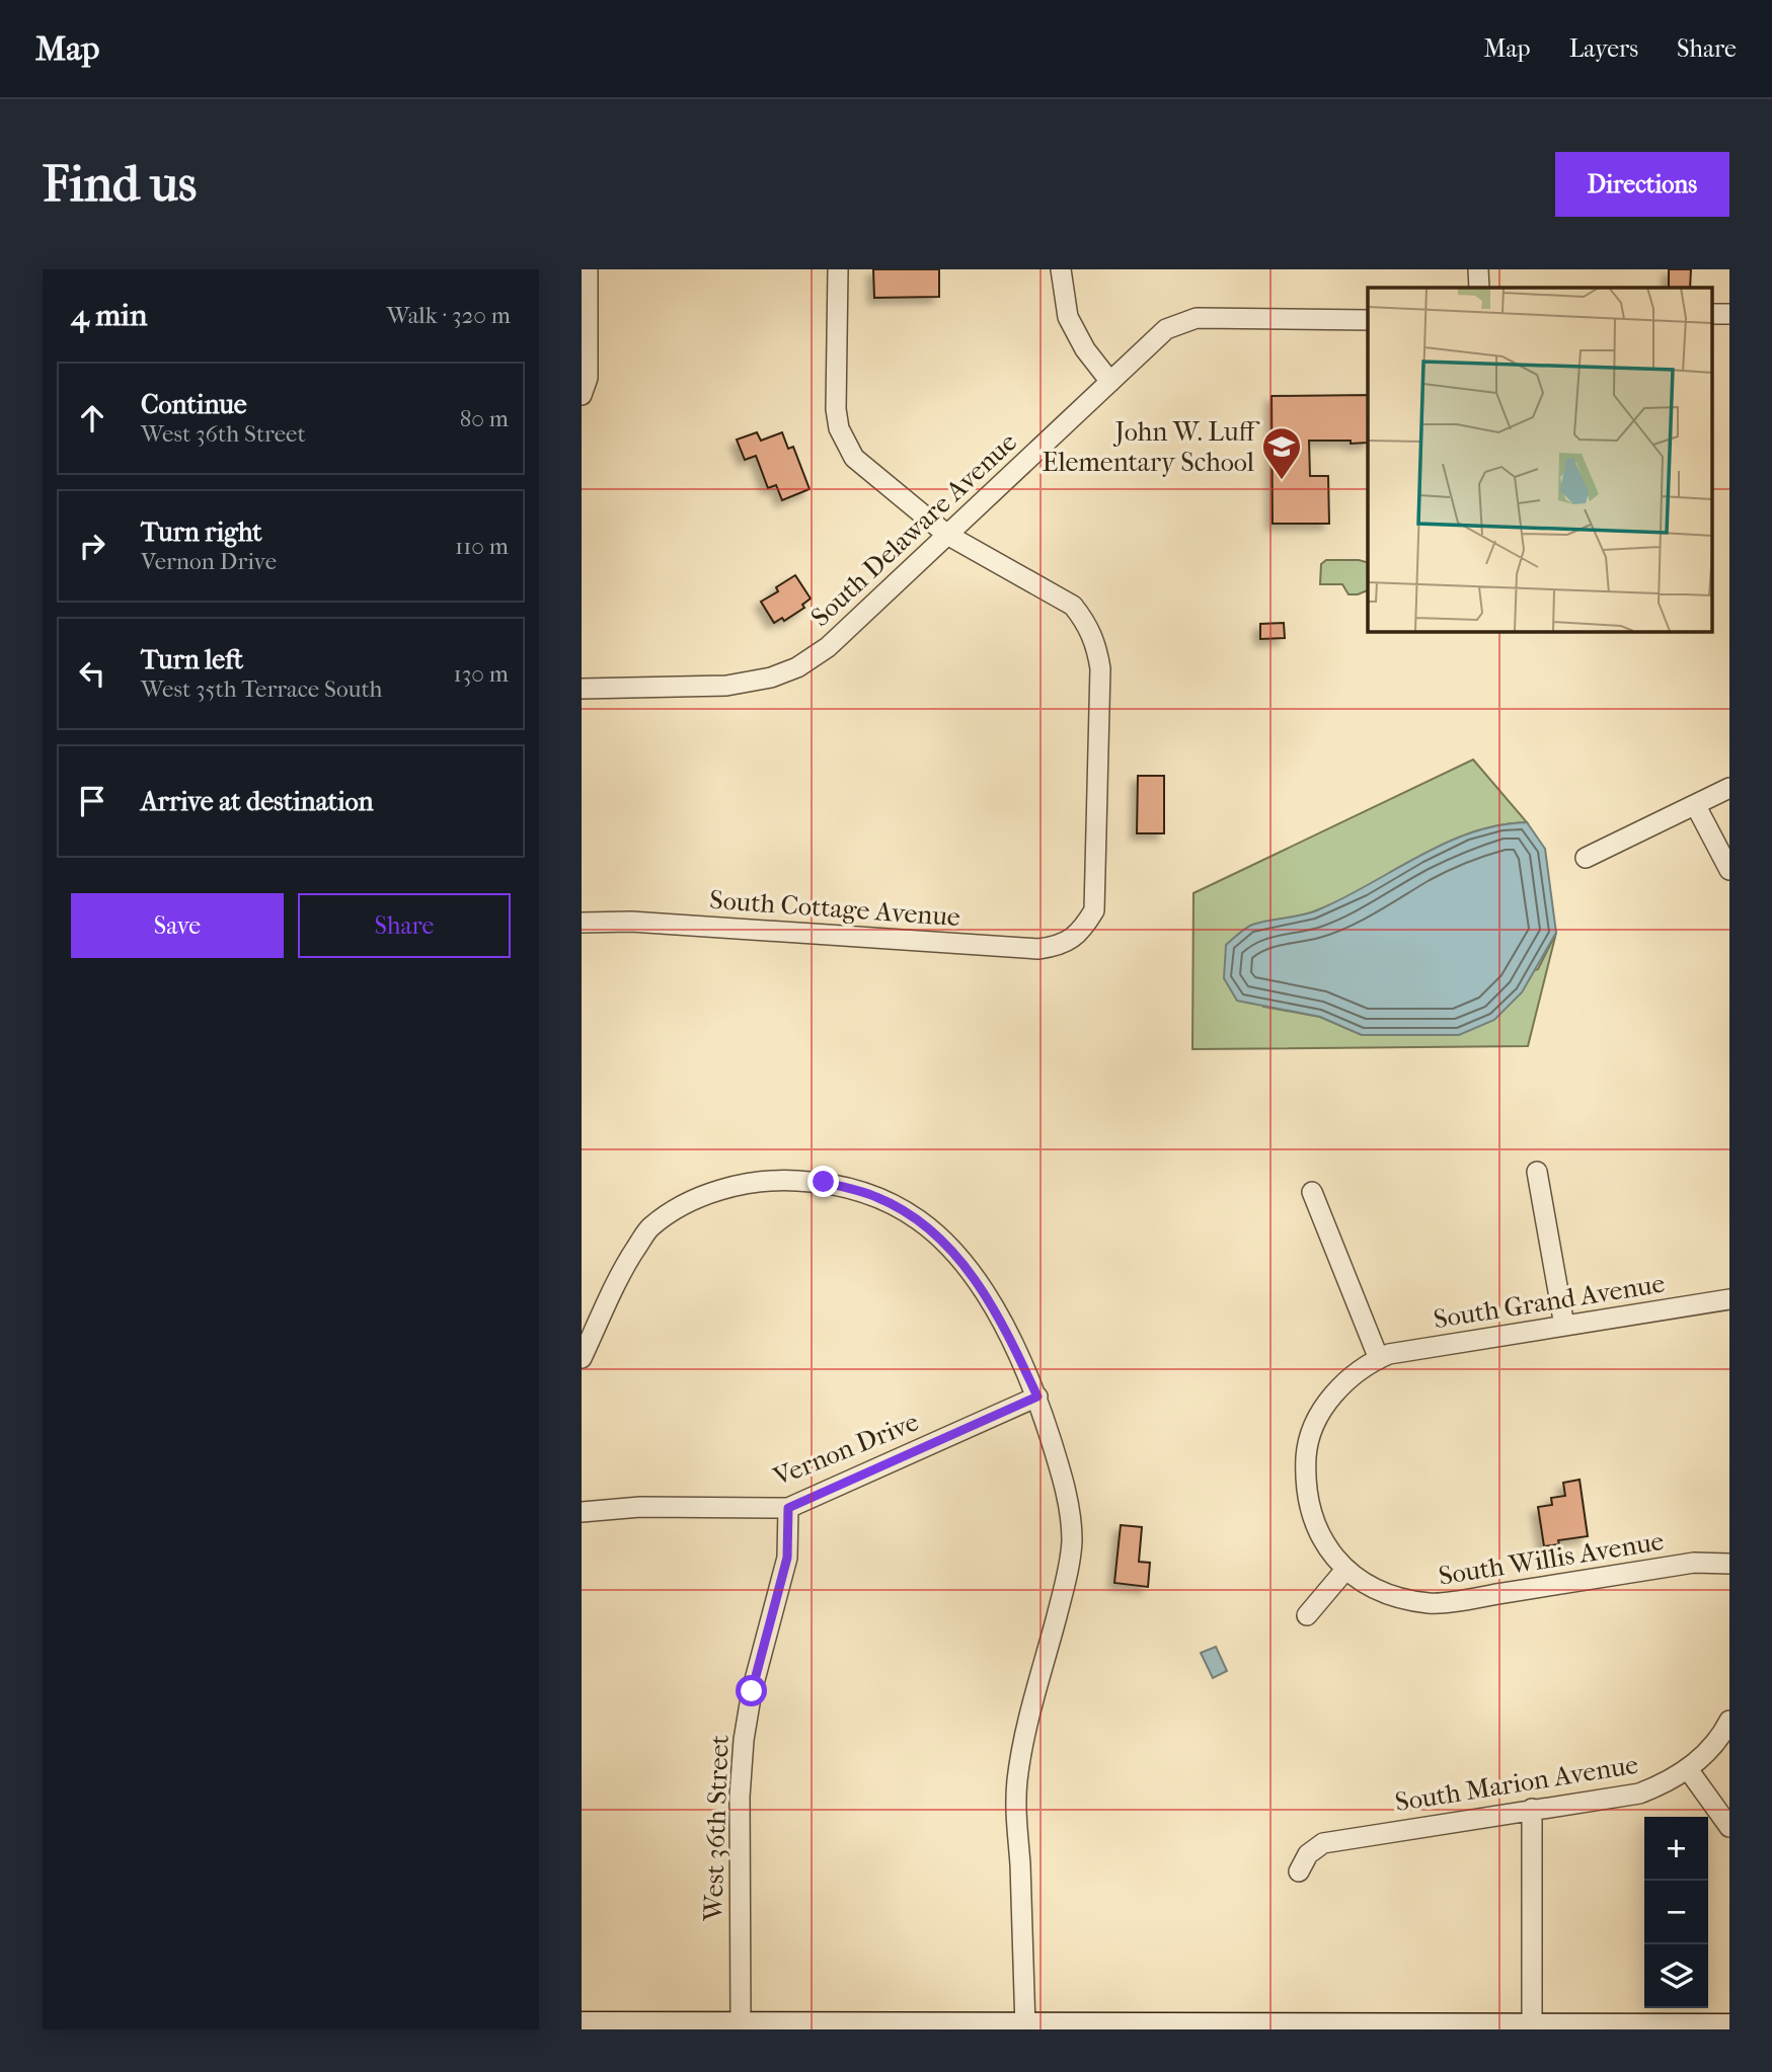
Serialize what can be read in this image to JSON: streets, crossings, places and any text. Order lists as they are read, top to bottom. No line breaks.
{"streets":{"street":["South Delaware Avenue","South Cottage Avenue","South Grand Avenue","Vernon Drive","South Willis Avenue","South Marion Avenue","West 36th Street"]},"crossings":[["South Delaware Avenue","South Cottage Avenue"],["South Grand Avenue","South Willis Avenue"],["Vernon Drive","West 36th Street"]],"places":{"school or university":["John W. Luff Elementary School"]},"page":{"header":"Map","nav":["Map","Layers","Share"],"buttons":["Directions",["Save","Share"]],"title":"Find us","heading":["4 min","Walk · 320 m"],"list":[["Continue","West 36th Street","80 m"],["Turn right","Vernon Drive","110 m"],["Turn left","West 35th Terrace South","130 m"],"Arrive at destination"],"map_buttons":["+","−"]}}
